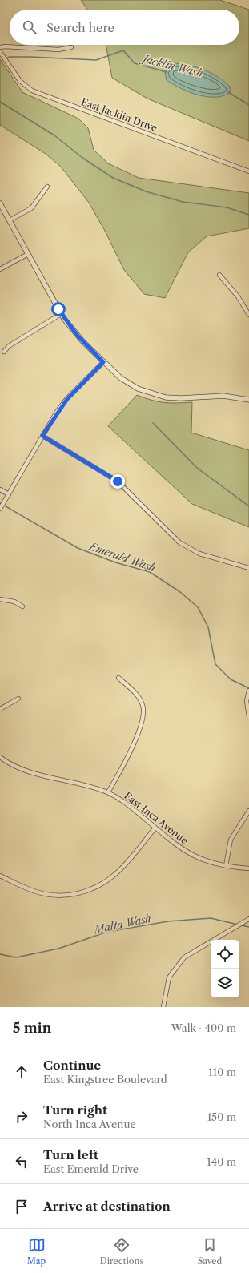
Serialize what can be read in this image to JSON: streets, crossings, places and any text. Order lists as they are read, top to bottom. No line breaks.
{"streets":{"street":["East Jacklin Drive","East Inca Avenue"]},"water":["Jacklin Wash","Emerald Wash","Malta Wash"],"page":{"search":"Search here","heading":["5 min","Walk · 400 m"],"list":[["Continue","East Kingstree Boulevard","110 m"],["Turn right","North Inca Avenue","150 m"],["Turn left","East Emerald Drive","140 m"],"Arrive at destination"],"nav":["Map","Directions","Saved"]}}
